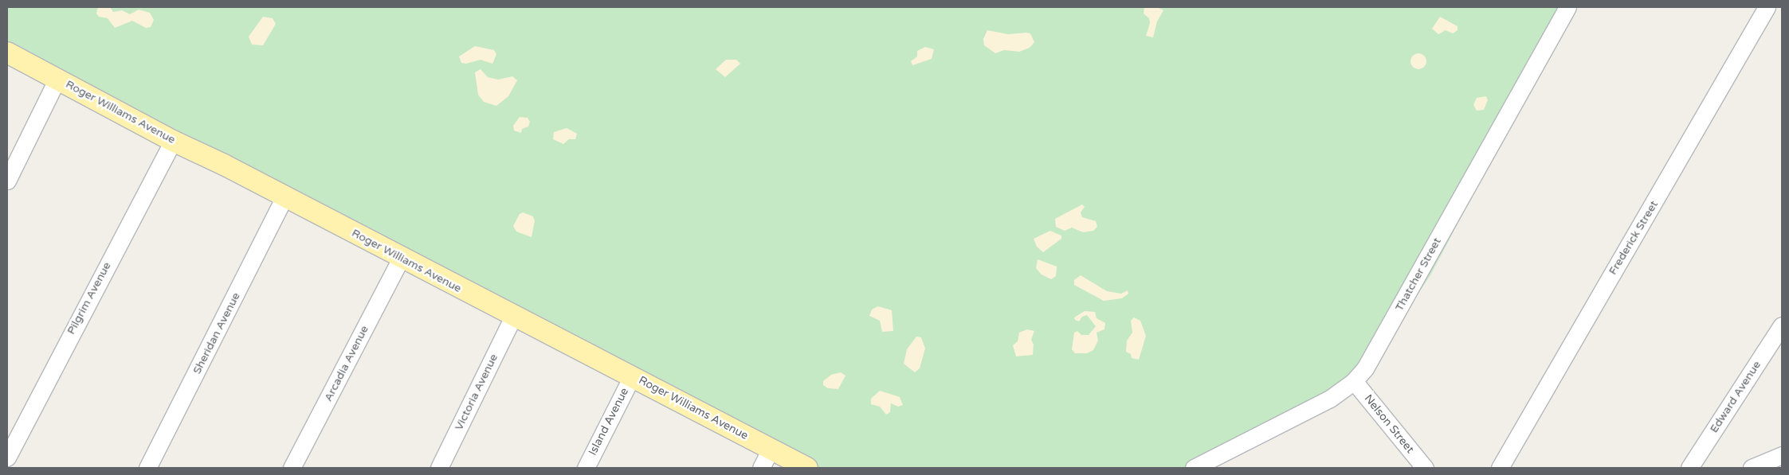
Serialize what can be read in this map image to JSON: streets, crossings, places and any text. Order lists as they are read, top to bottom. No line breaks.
{"streets":{"main road":["Roger Williams Avenue"],"street":["Frederick Street","Thatcher Street","Pilgrim Avenue","Sheridan Avenue","Arcadia Avenue","Victoria Avenue","Edward Avenue","Island Avenue","Nelson Street"]},"crossings":[["Roger Williams Avenue","Pilgrim Avenue"],["Roger Williams Avenue","Sheridan Avenue"],["Roger Williams Avenue","Arcadia Avenue"],["Roger Williams Avenue","Victoria Avenue"],["Roger Williams Avenue","Island Avenue"],["Thatcher Street","Nelson Street"]]}
